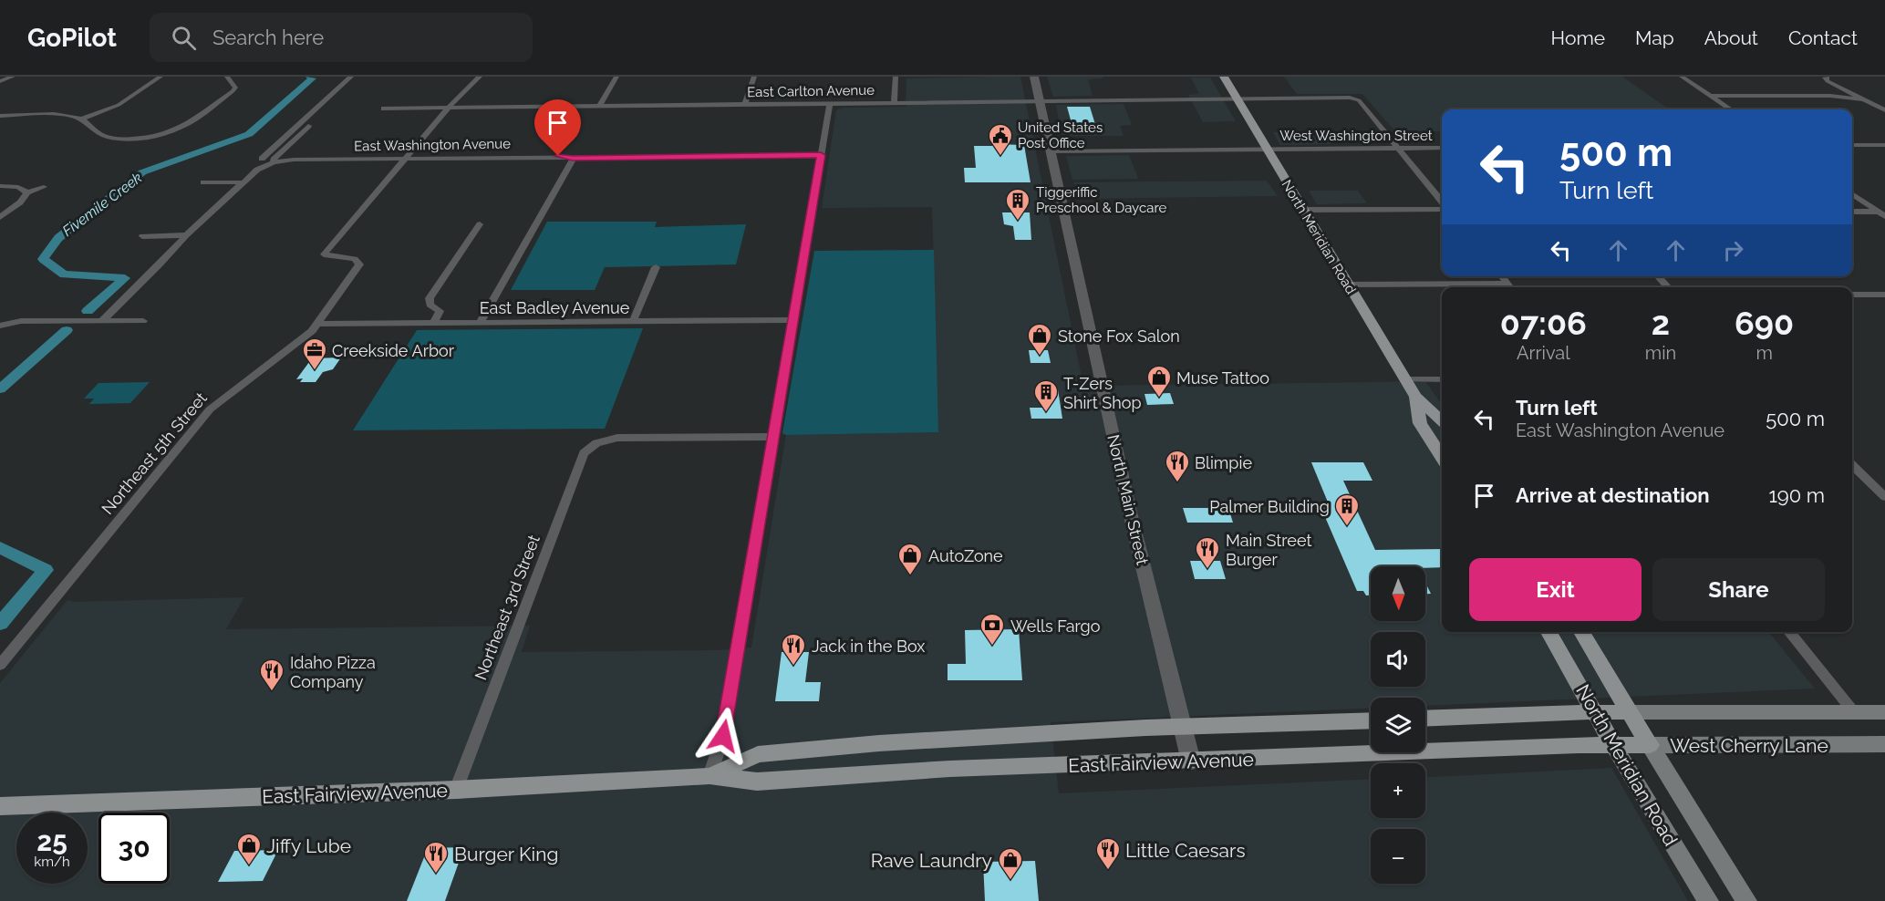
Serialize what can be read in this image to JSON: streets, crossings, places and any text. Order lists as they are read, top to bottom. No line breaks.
{"streets":{"main road":["North Meridian Road","West Cherry Lane","East Fairview Avenue"],"street":["East Carlton Avenue","West Washington Street","East Washington Avenue","East Badley Avenue","Northeast 5th Street","North Main Street","Northeast 3rd Street"]},"crossings":[["East Carlton Avenue","West Washington Street"],["East Carlton Avenue","North Meridian Road"],["East Carlton Avenue","Northeast 5th Street"],["East Carlton Avenue","North Main Street"],["West Washington Street","North Meridian Road"],["East Washington Avenue","Northeast 5th Street"],["North Meridian Road","West Cherry Lane"],["North Meridian Road","East Fairview Avenue"],["East Badley Avenue","Northeast 5th Street"],["North Main Street","East Fairview Avenue"],["Northeast 3rd Street","East Fairview Avenue"],["West Cherry Lane","East Fairview Avenue"]],"water":["Fivemile Creek"],"places":{"public building":["United States Post Office"],"building":["Tiggeriffic Preschool & Daycare","T-Zers Shirt Shop","Palmer Building"],"shop":["Stone Fox Salon","Muse Tattoo","AutoZone","Jiffy Lube","Rave Laundry"],"office":["Creekside Arbor"],"restaurant":["Blimpie","Main Street Burger","Jack in the Box","Idaho Pizza Company","Little Caesars","Burger King"],"bank":["Wells Fargo"]},"north":"bottom","page":{"header":"GoPilot","search":"Search here","nav":["Home","Map","About","Contact"],"turn":["500 m","Turn left"],"eta":["07:06","Arrival","2","min","690","m"],"list":[{"name":"Turn left","note":"East Washington Avenue","value":"500 m"},{"name":"Arrive at destination","value":"190 m"}],"buttons":["Exit","Share"],"map_buttons":["+","−"],"speed":"25 km/h","limit":"30"}}
